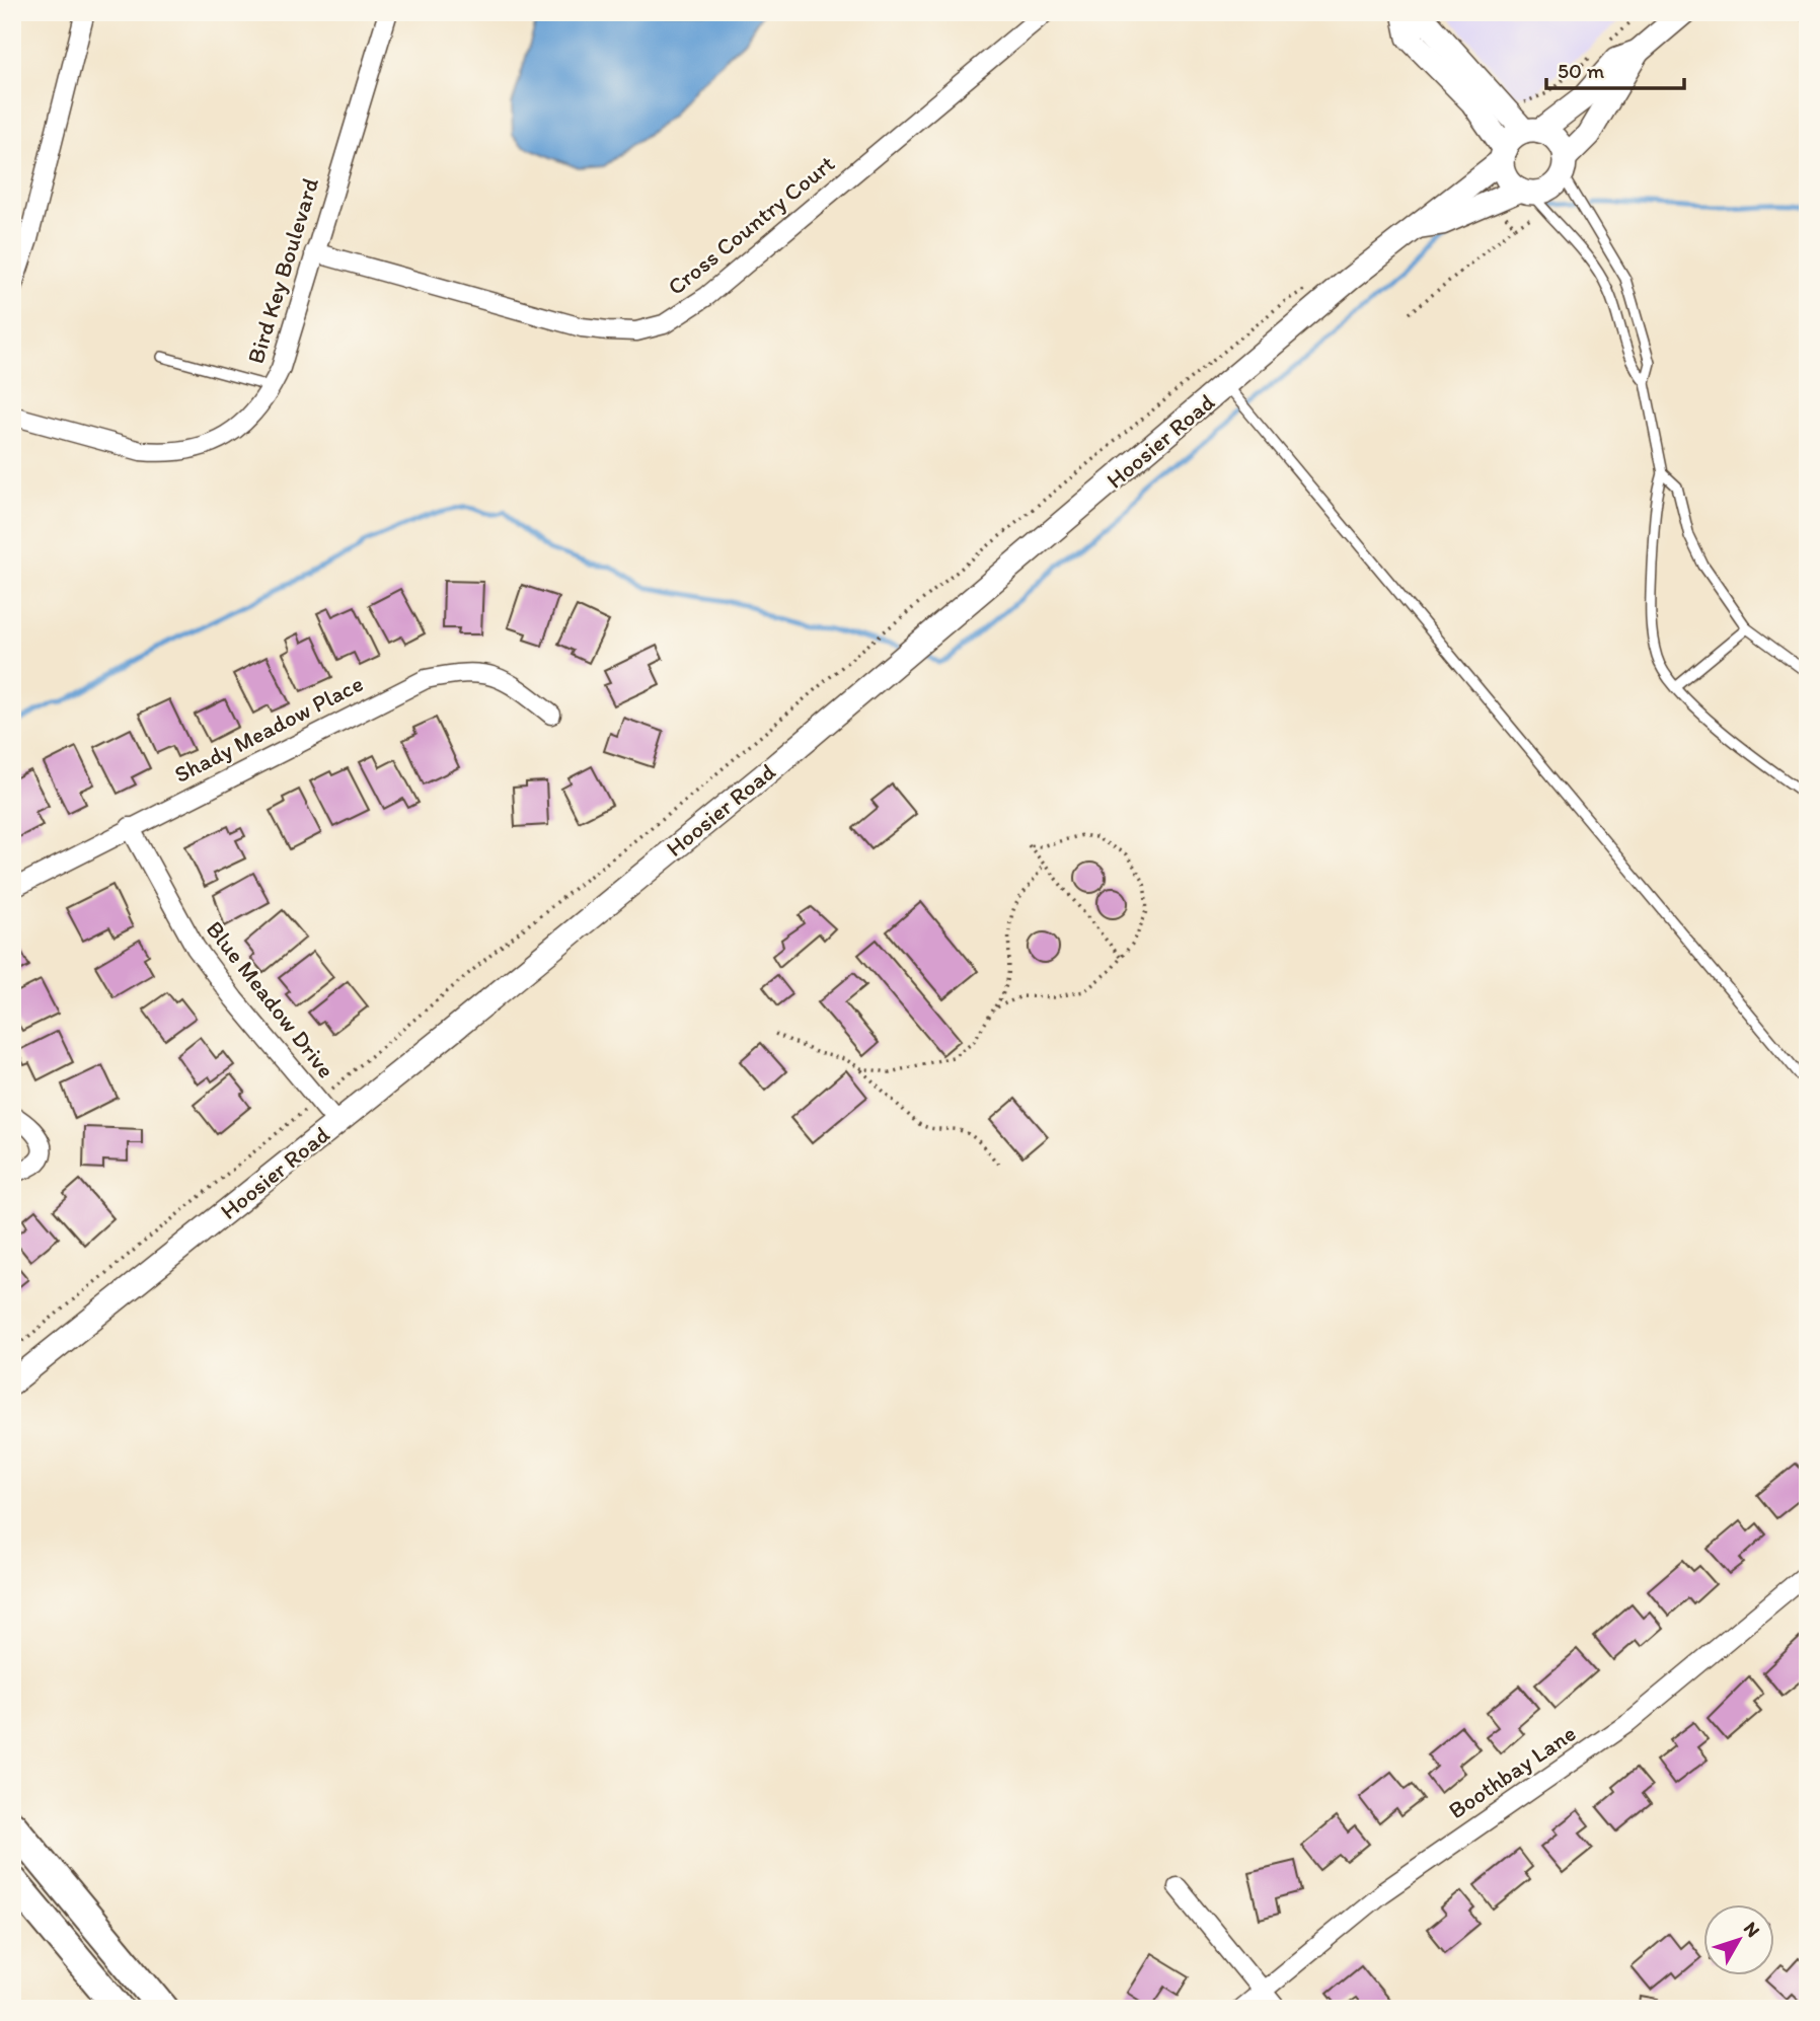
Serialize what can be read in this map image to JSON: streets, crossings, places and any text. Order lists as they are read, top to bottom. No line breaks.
{"streets":{"street":["Cross Country Court","Bird Key Boulevard","Hoosier Road","Shady Meadow Place","Blue Meadow Drive","Boothbay Lane"]},"crossings":[["Cross Country Court","Bird Key Boulevard"],["Hoosier Road","Blue Meadow Drive"],["Shady Meadow Place","Blue Meadow Drive"]],"scale_bar":"50 m","north":"top right"}
